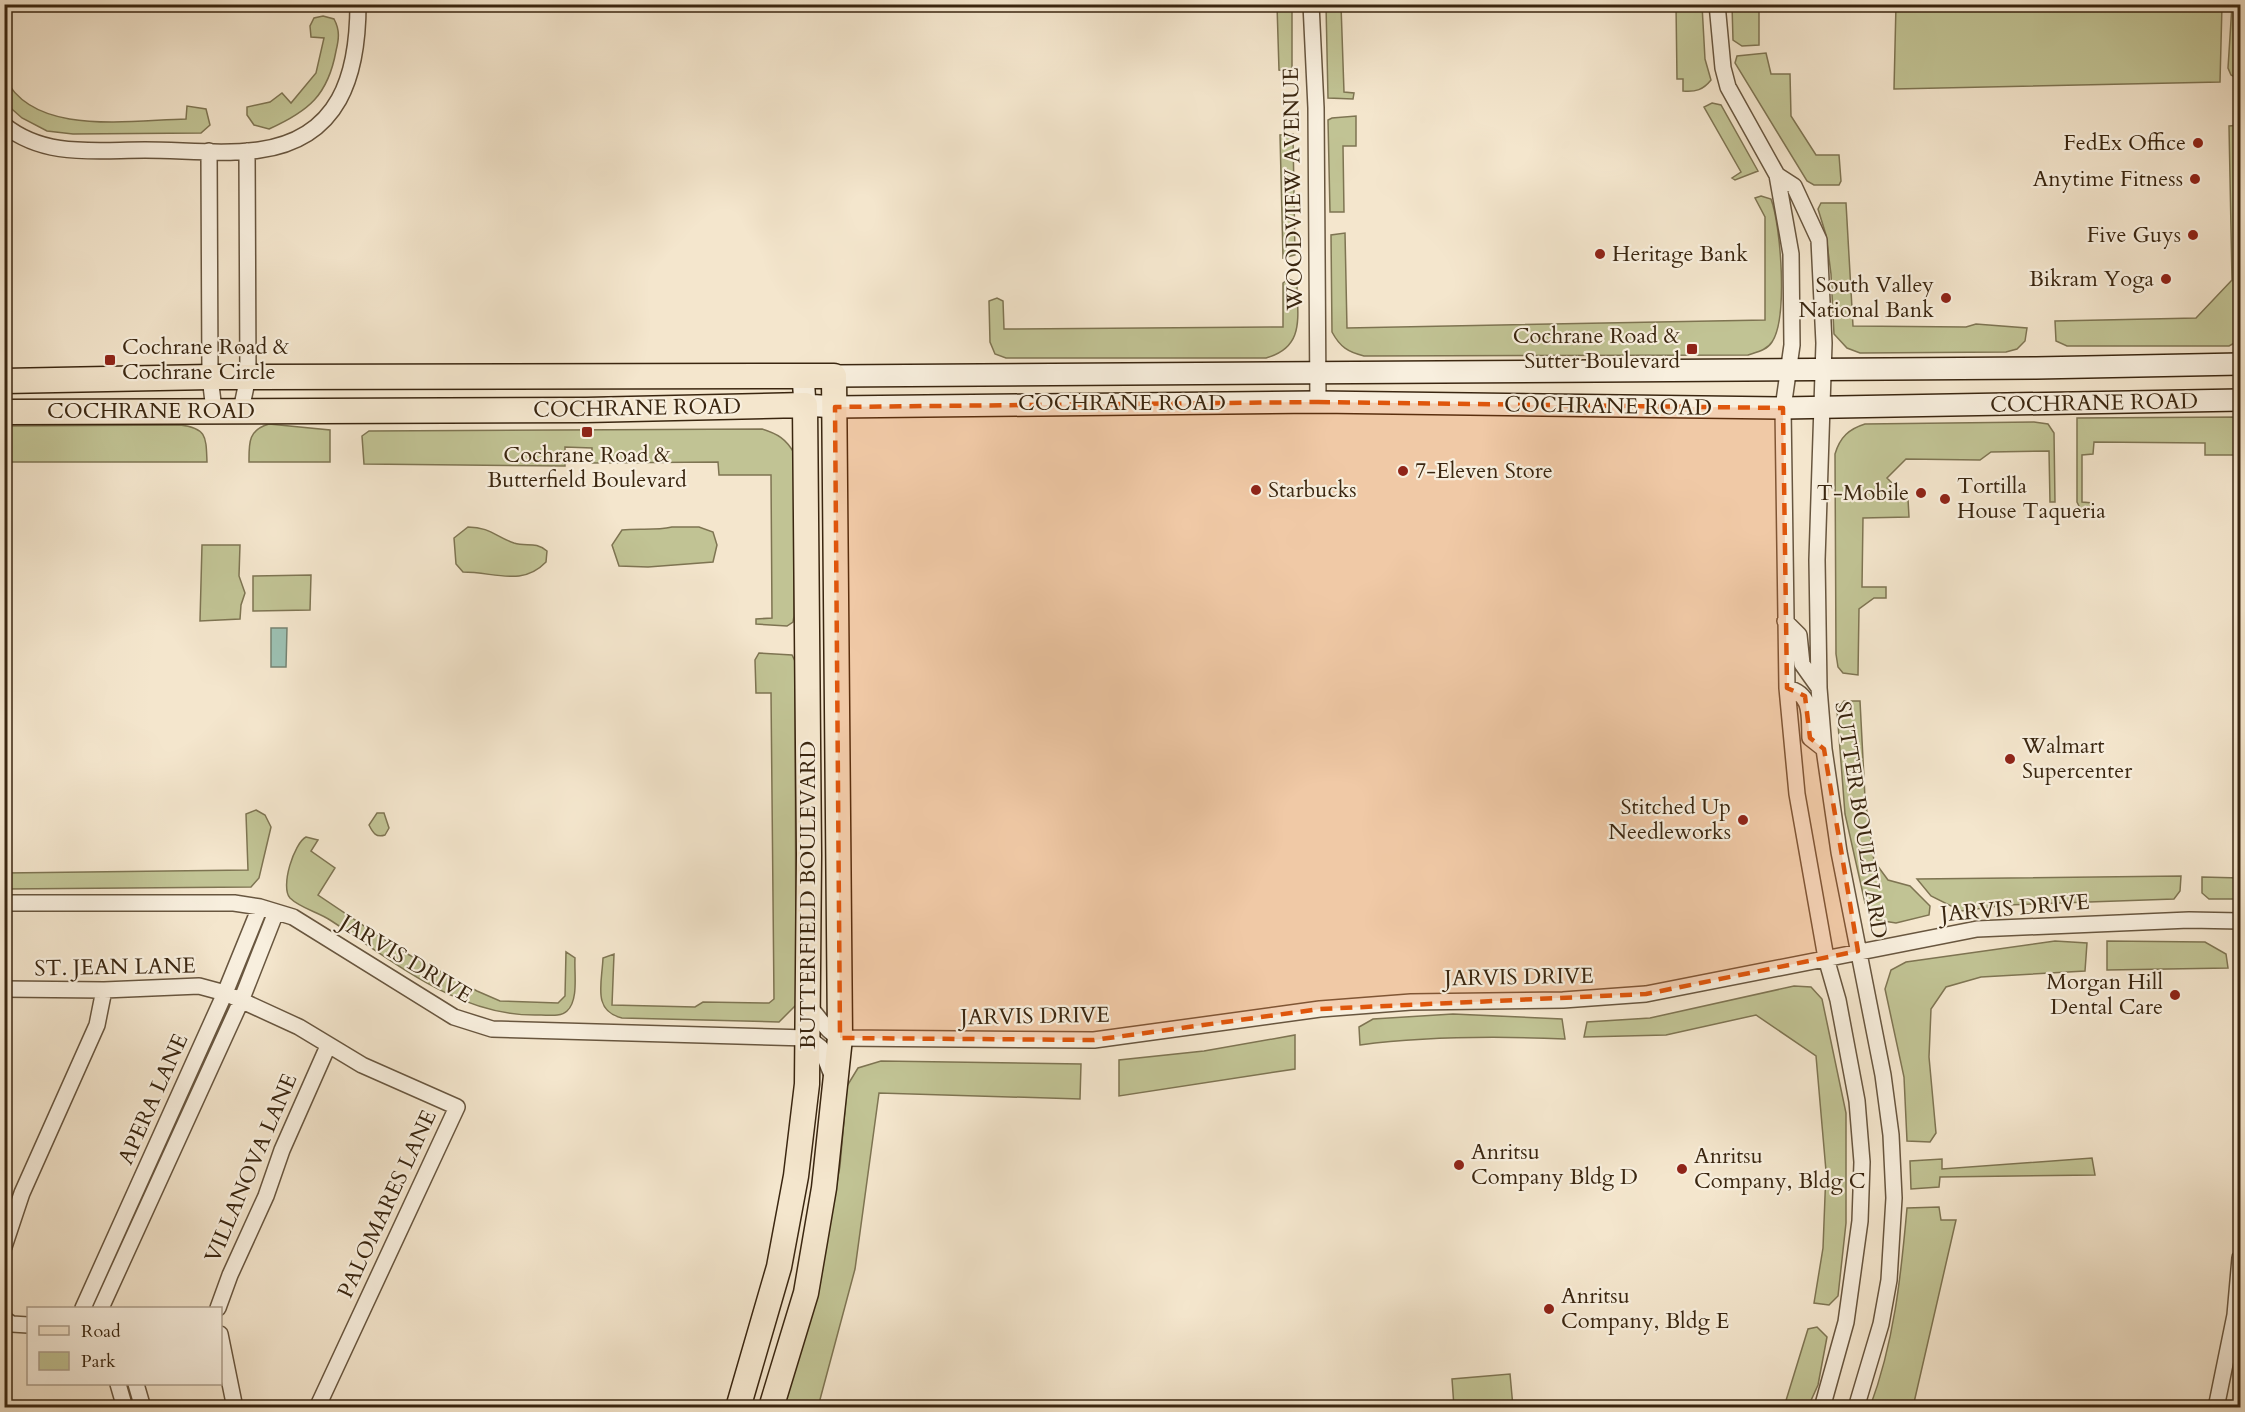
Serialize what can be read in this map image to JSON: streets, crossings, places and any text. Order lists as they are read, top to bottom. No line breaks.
{"streets":{"main road":["COCHRANE ROAD","BUTTERFIELD BOULEVARD"],"street":["WOODVIEW AVENUE","SUTTER BOULEVARD","JARVIS DRIVE","ST. JEAN LANE","APERA LANE","VILLANOVA LANE","PALOMARES LANE"]},"crossings":[["WOODVIEW AVENUE","COCHRANE ROAD"],["COCHRANE ROAD","SUTTER BOULEVARD"],["COCHRANE ROAD","BUTTERFIELD BOULEVARD"],["SUTTER BOULEVARD","JARVIS DRIVE"],["BUTTERFIELD BOULEVARD","JARVIS DRIVE"],["JARVIS DRIVE","APERA LANE"],["ST. JEAN LANE","APERA LANE"],["ST. JEAN LANE","PALOMARES LANE"],["APERA LANE","PALOMARES LANE"],["VILLANOVA LANE","PALOMARES LANE"]],"places":{"other":["FedEx Office","Anytime Fitness","Five Guys","Heritage Bank","Bikram Yoga","South Valley National Bank","7-Eleven Store","Starbucks","T-Mobile","Tortilla House Taqueria","Walmart Supercenter","Stitched Up Needleworks","Morgan Hill Dental Care","Anritsu Company Bldg D","Anritsu Company, Bldg C","Anritsu Company, Bldg E"],"transit":["Cochrane Road & Sutter Boulevard","Cochrane Road & Cochrane Circle","Cochrane Road & Butterfield Boulevard"]},"legend":["Road","Park"]}
